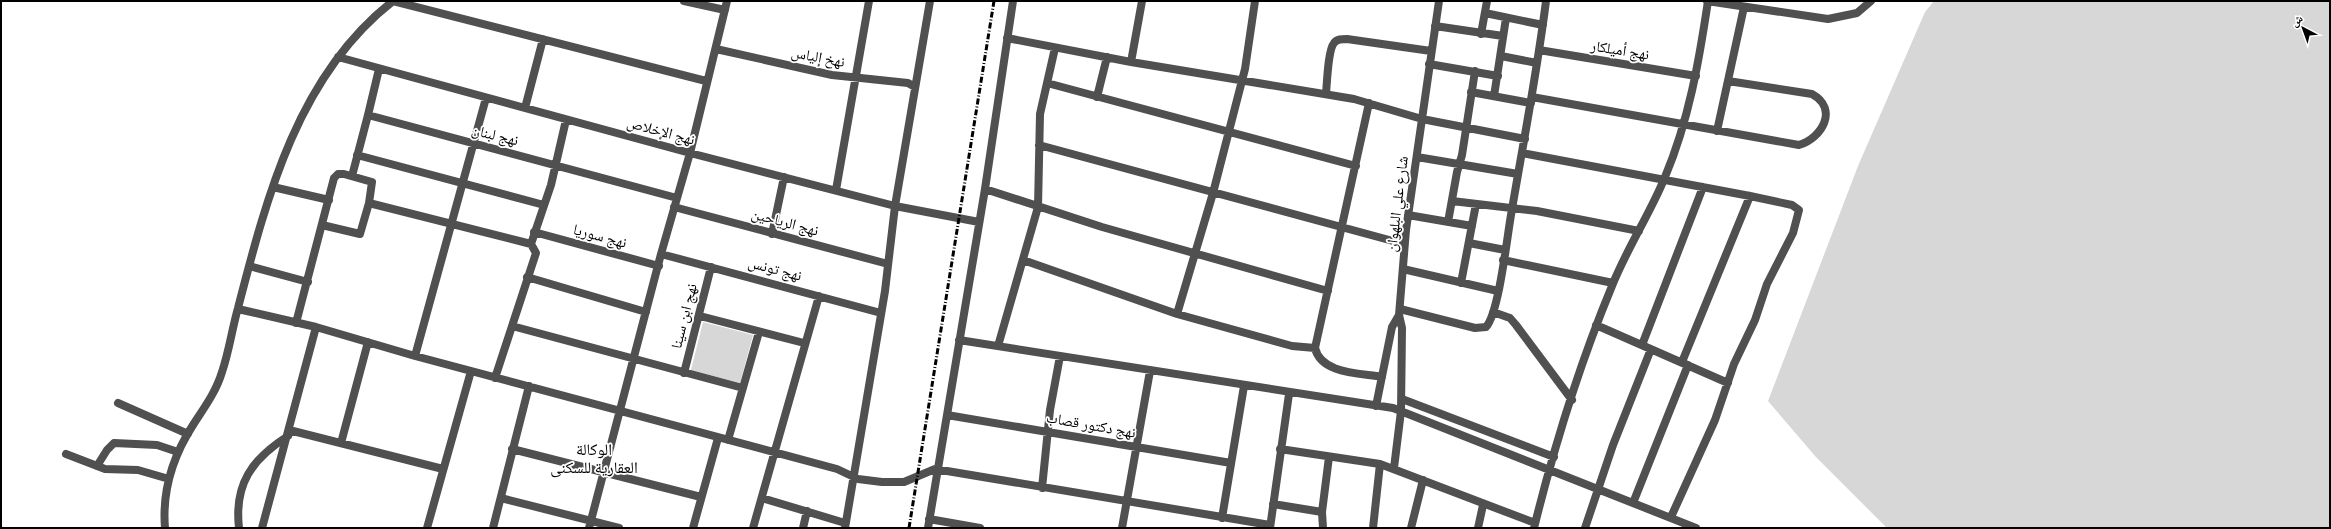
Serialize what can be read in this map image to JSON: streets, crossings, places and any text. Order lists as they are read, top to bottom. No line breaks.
{"streets":{"street":["نهج أميلكار","نهخ إلياس","نهج الإخلاص","نهج لبنان","شارع علي البلهوان","نهج الرياحين","نهج سوريا","نهج تونس","نهج ابن سينا","نهج دكتور قصاب"]},"crossings":[["نهج تونس","نهج ابن سينا"]],"districts":["الوكالة العقارية للسكنى"],"north":"top left"}
